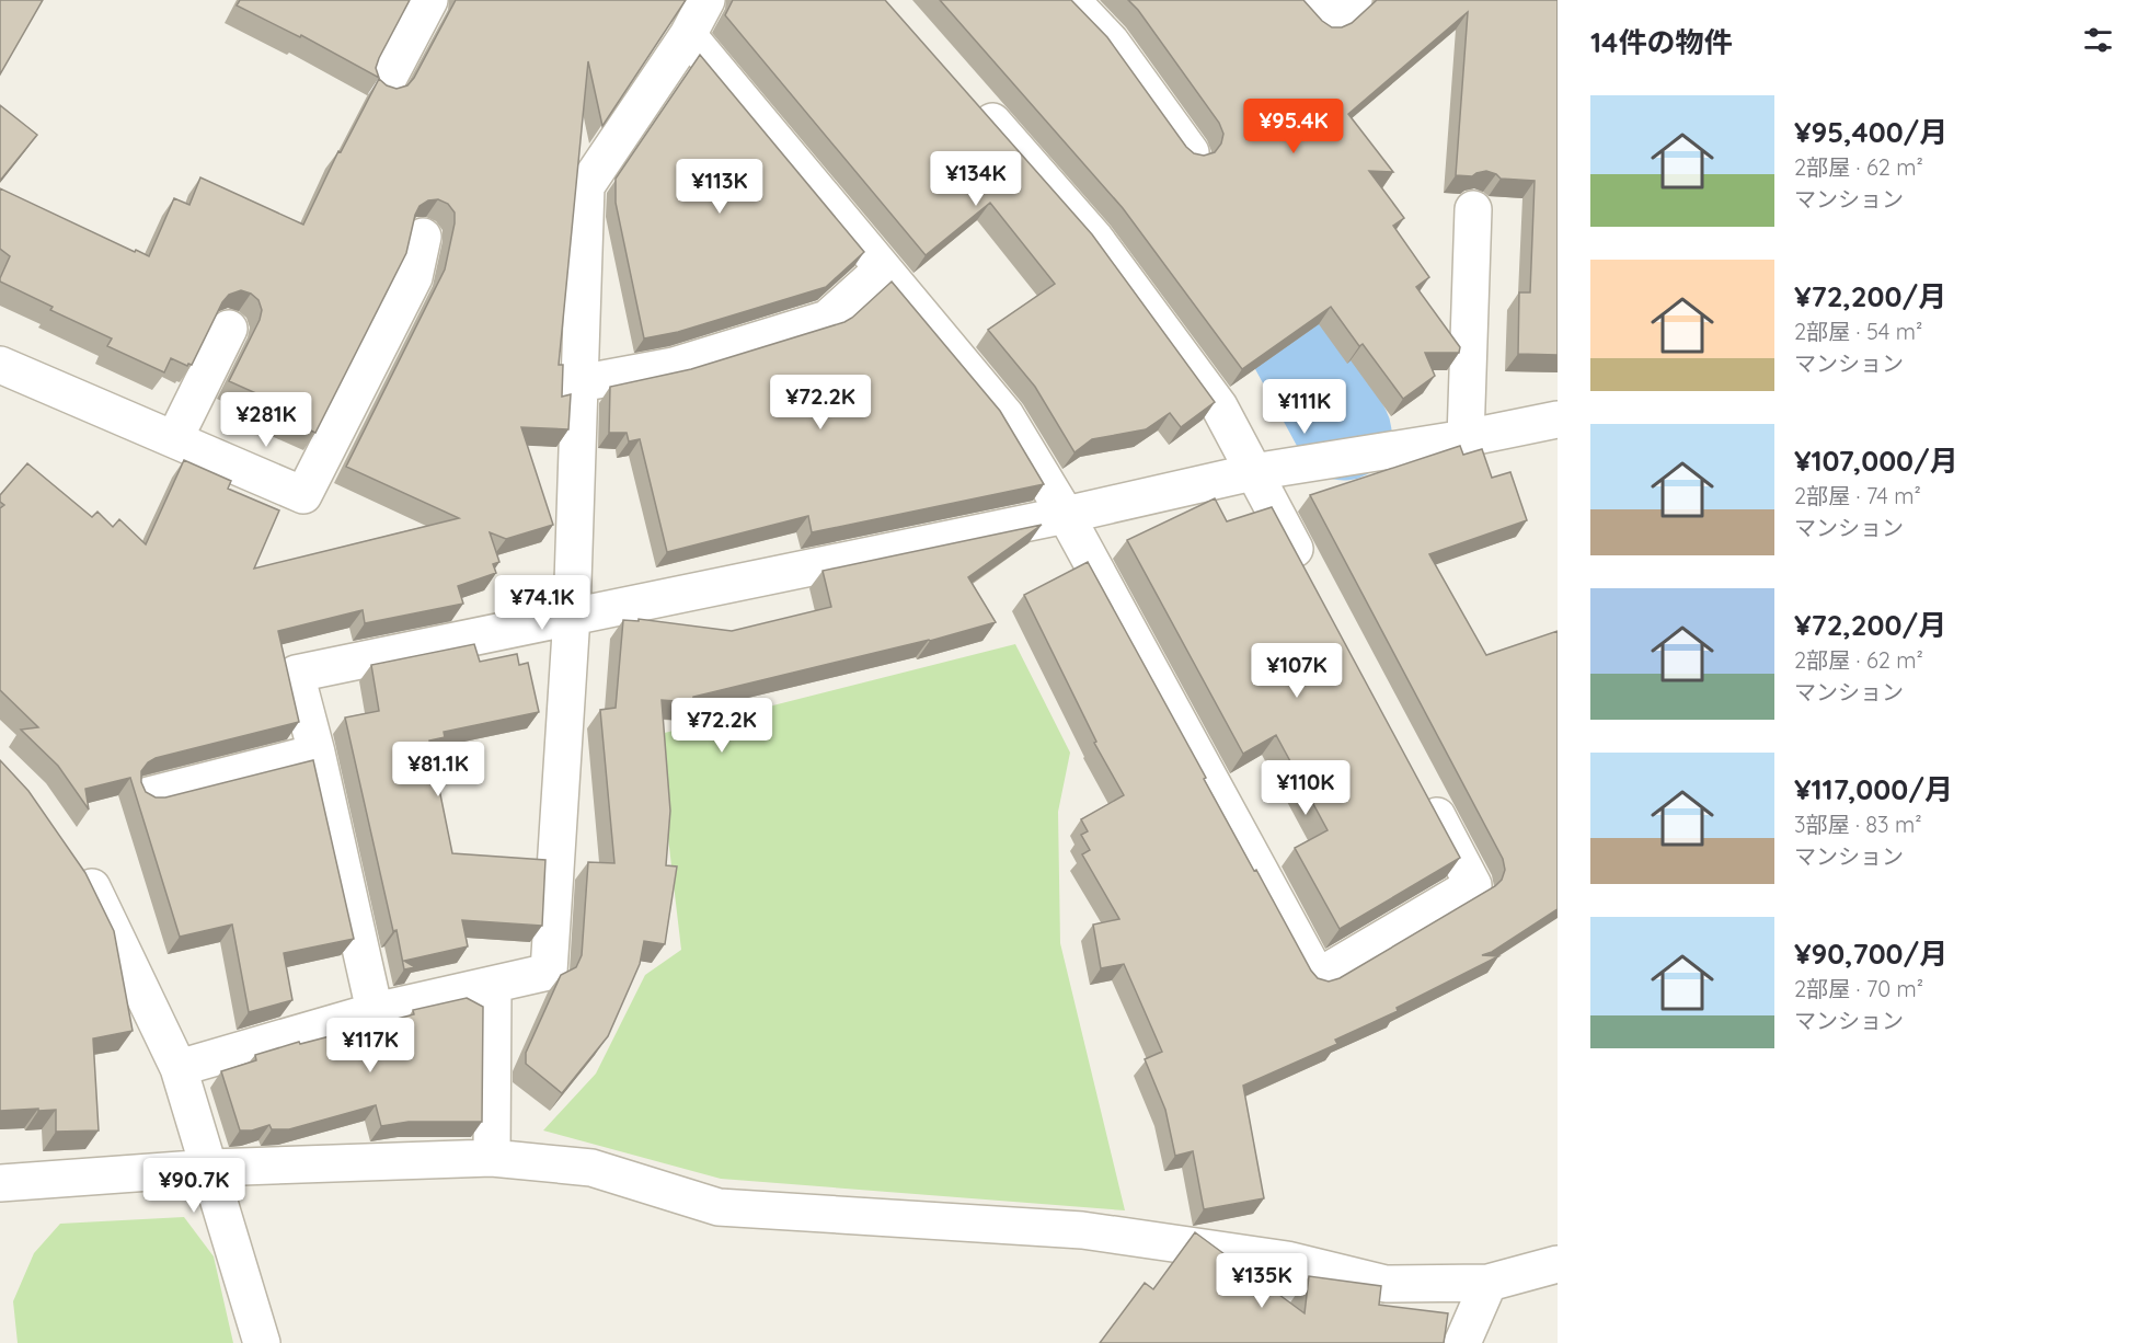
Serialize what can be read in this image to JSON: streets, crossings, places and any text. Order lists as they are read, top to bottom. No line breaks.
{"page":{"heading":"14件の物件","list":[{"name":"¥95,400/月","note":"2部屋 · 62 m² · マンション"},{"name":"¥72,200/月","note":"2部屋 · 54 m² · マンション"},{"name":"¥107,000/月","note":"2部屋 · 74 m² · マンション"},{"name":"¥72,200/月","note":"2部屋 · 62 m² · マンション"},{"name":"¥117,000/月","note":"3部屋 · 83 m² · マンション"},{"name":"¥90,700/月","note":"2部屋 · 70 m² · マンション"}],"price":["¥95.4K","¥134K","¥113K","¥72.2K","¥111K","¥281K","¥74.1K","¥107K","¥72.2K","¥81.1K","¥110K","¥117K","¥90.7K","¥135K"]}}
